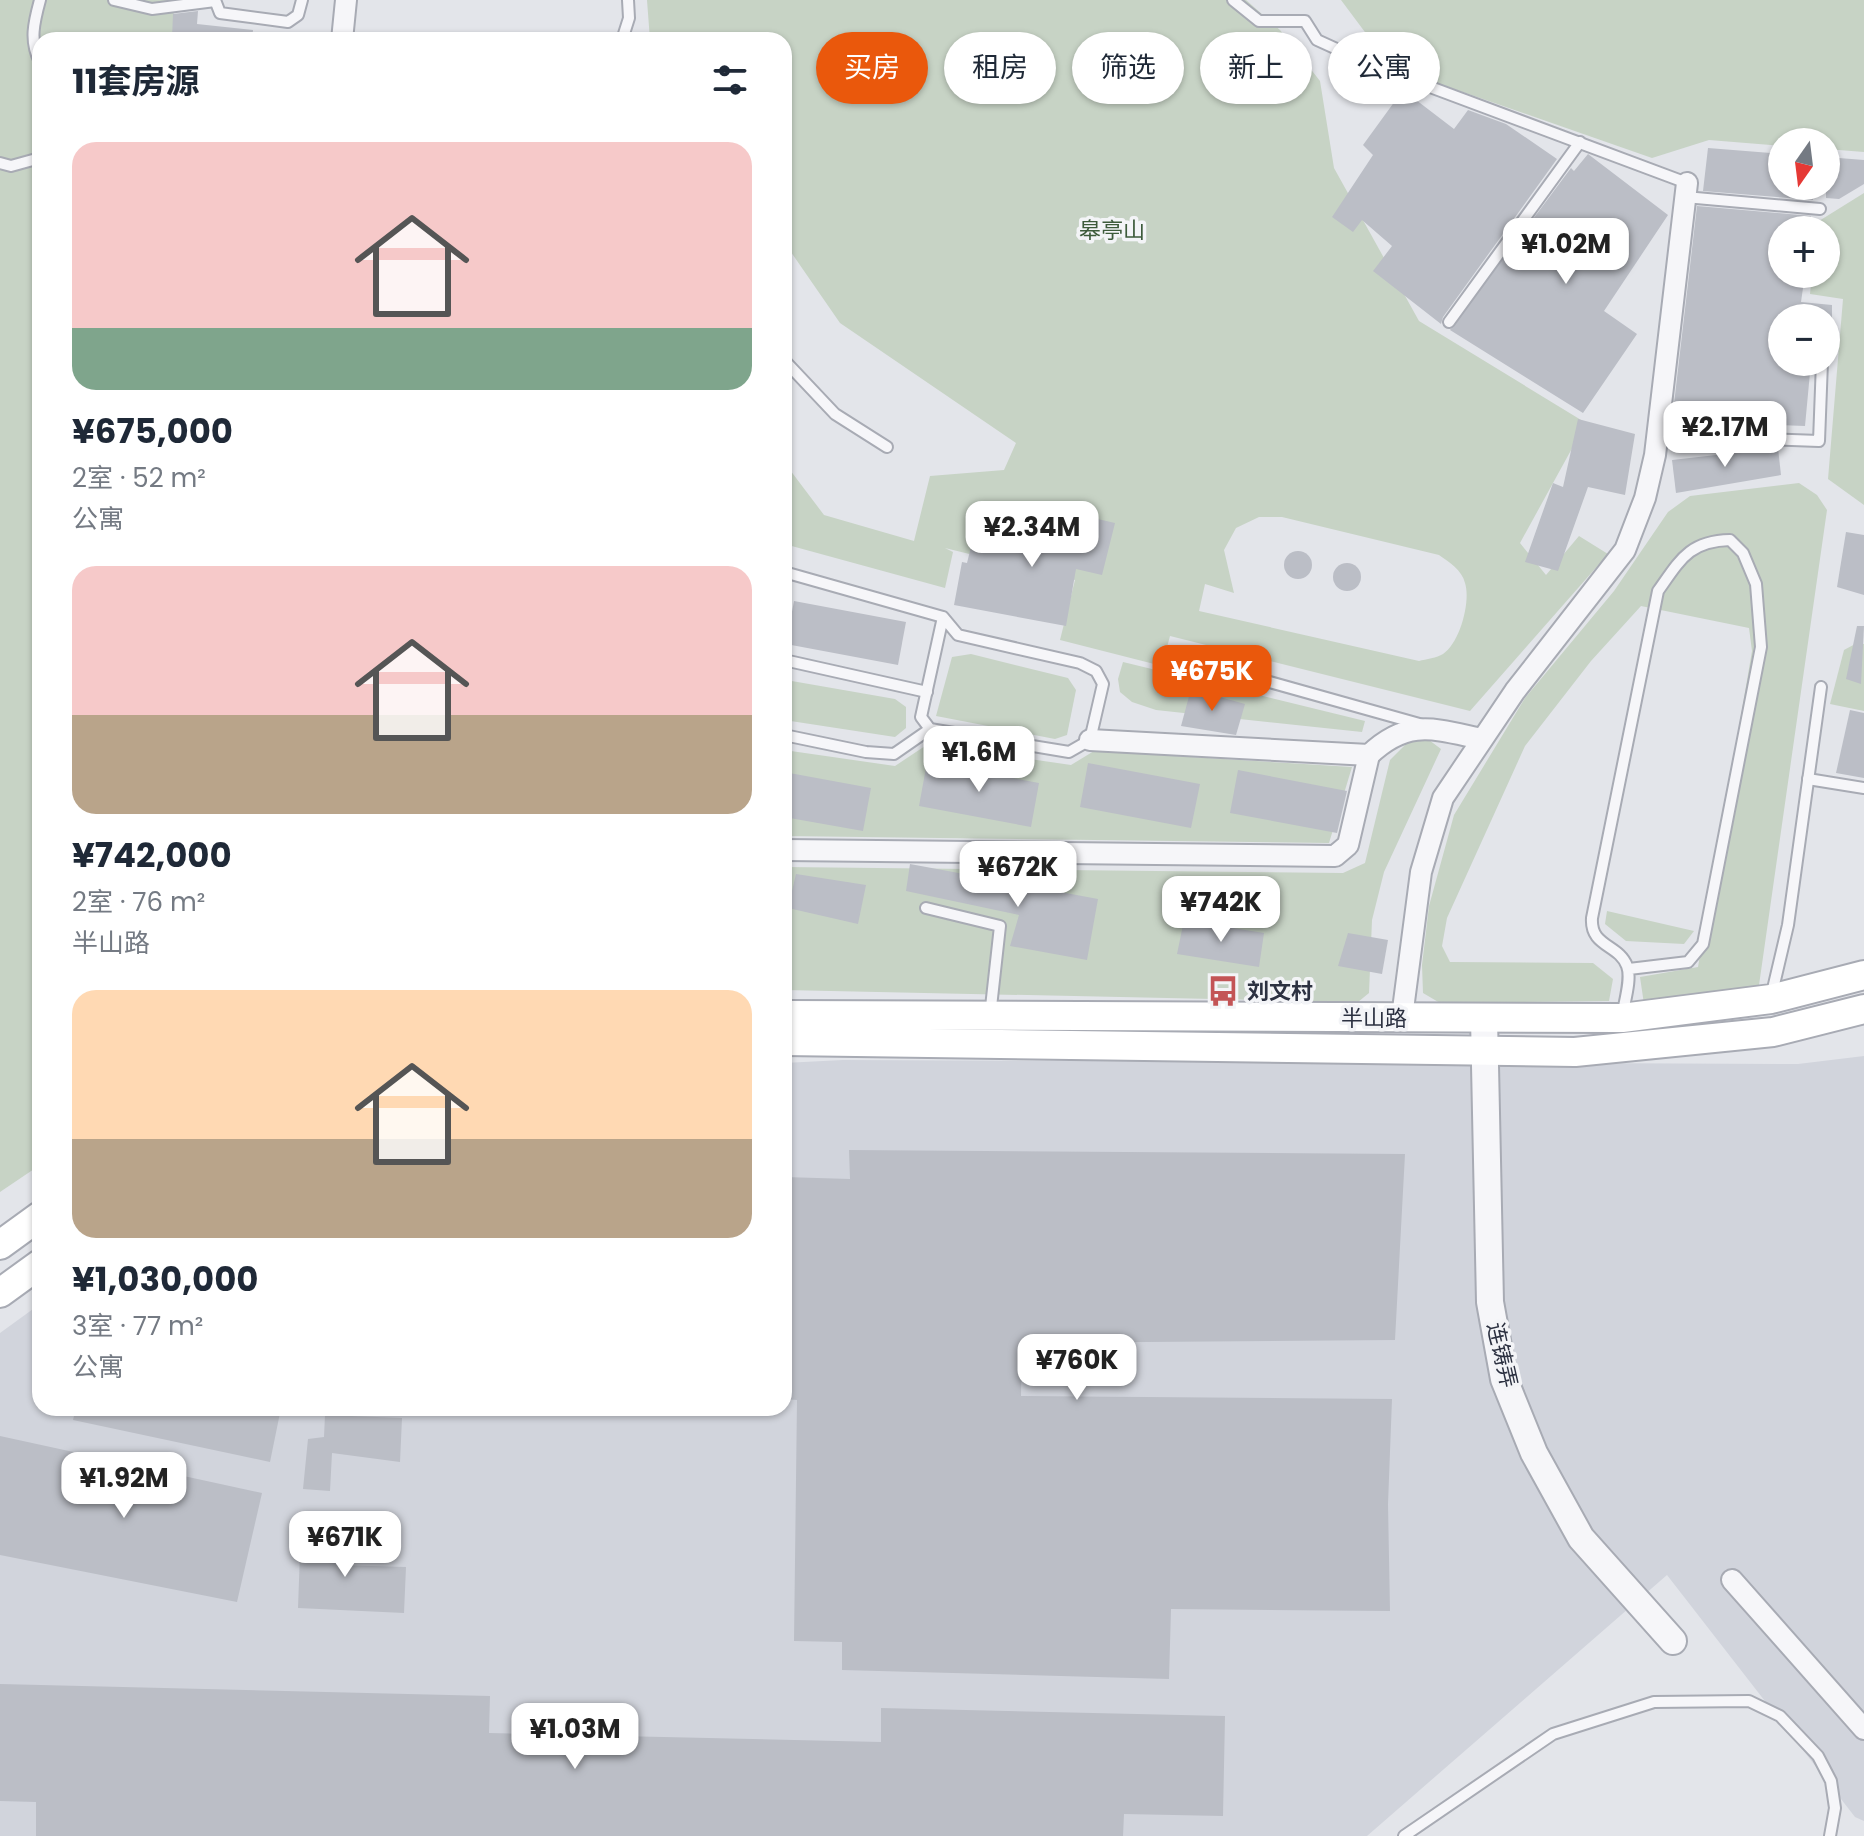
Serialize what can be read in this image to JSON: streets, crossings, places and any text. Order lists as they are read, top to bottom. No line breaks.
{"streets":{"main road":["半山路"],"street":["连铸弄"]},"crossings":[["半山路","连铸弄"]],"parks":["皋亭山"],"places":{"bus stop":["刘文村"]},"north":"bottom","page":{"chip":["买房","租房","筛选","新上","公寓"],"heading":"11套房源","map_buttons":["+","−"],"list":[{"name":"¥675,000","note":"2室 · 52 m² · 公寓"},{"name":"¥742,000","note":"2室 · 76 m² · 半山路"},{"name":"¥1,030,000","note":"3室 · 77 m² · 公寓"}],"price":["¥1.02M","¥2.17M","¥2.34M","¥675K","¥1.6M","¥672K","¥742K","¥760K","¥1.92M","¥671K","¥1.03M"]}}
